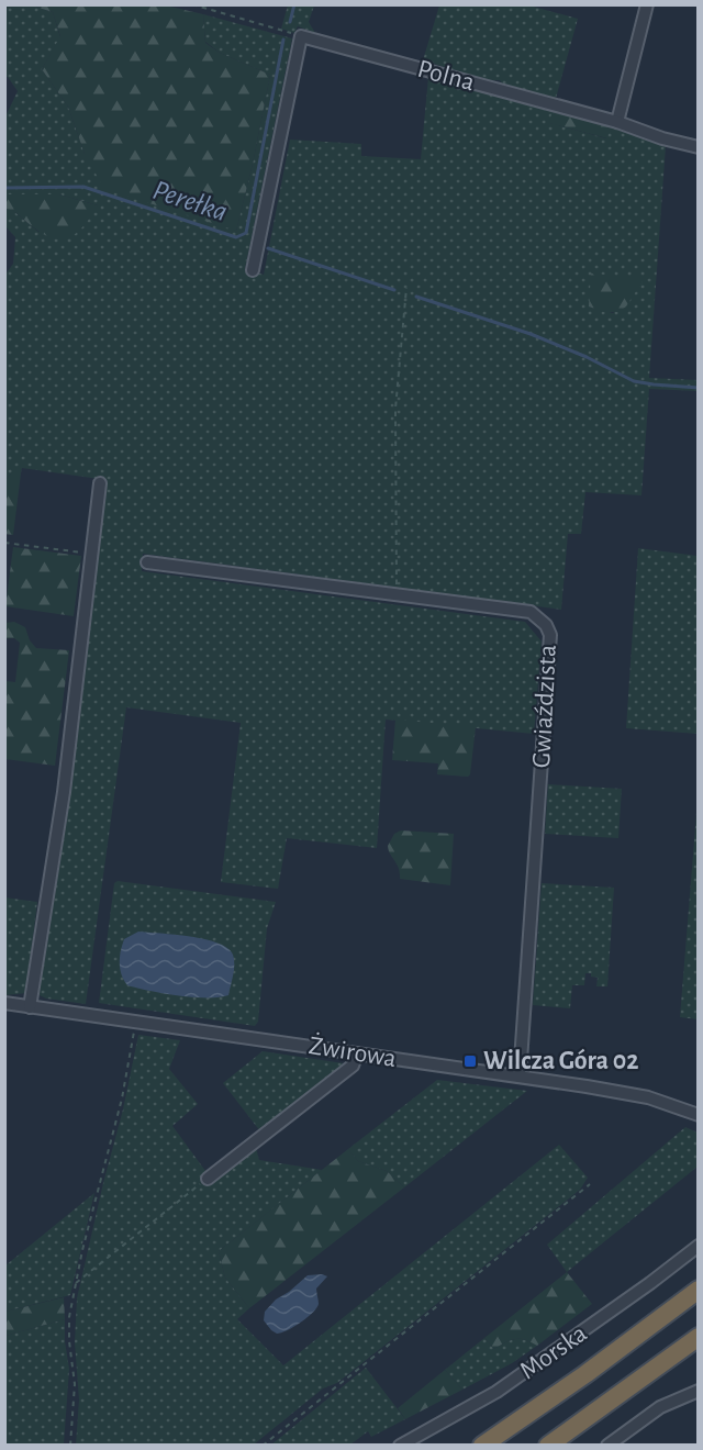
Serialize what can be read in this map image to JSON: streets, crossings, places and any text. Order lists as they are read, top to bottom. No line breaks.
{"streets":{"street":["Polna","Gwiaździsta","Żwirowa","Morska"]},"crossings":[["Gwiaździsta","Żwirowa"]],"water":["Perełka"],"places":{"transit":["Wilcza Góra 02"]}}
